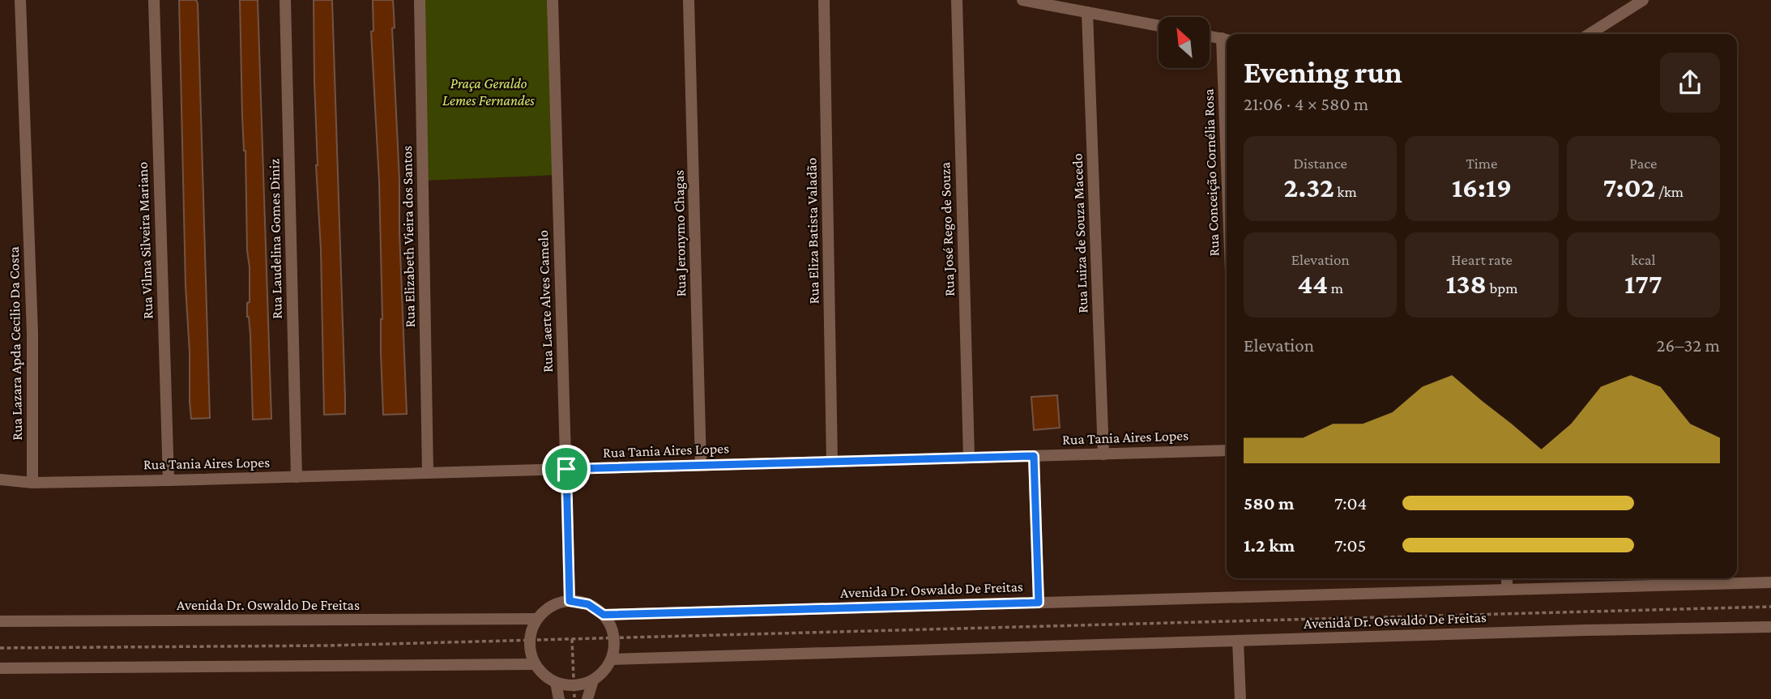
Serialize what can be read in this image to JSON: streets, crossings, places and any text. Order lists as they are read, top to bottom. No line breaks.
{"streets":{"street":["Rua Conceição Cornélia Rosa","Rua José Rego de Souza","Rua Eliza Batista Valadão","Rua Jeronymo Chagas","Rua Luiza de Souza Macedo","Rua Elizabeth Vieira dos Santos","Rua Laudelina Gomes Diniz","Rua Vilma Silveira Mariano","Rua Laerte Alves Camelo","Rua Lazara Apda Cecilio Da Costa","Rua Tania Aires Lopes","Avenida Dr. Oswaldo De Freitas"]},"crossings":[["Rua José Rego de Souza","Rua Tania Aires Lopes"],["Rua Eliza Batista Valadão","Rua Tania Aires Lopes"],["Rua Jeronymo Chagas","Rua Tania Aires Lopes"],["Rua Luiza de Souza Macedo","Rua Tania Aires Lopes"],["Rua Elizabeth Vieira dos Santos","Rua Tania Aires Lopes"],["Rua Laudelina Gomes Diniz","Rua Tania Aires Lopes"],["Rua Vilma Silveira Mariano","Rua Tania Aires Lopes"],["Rua Laerte Alves Camelo","Rua Tania Aires Lopes"],["Rua Lazara Apda Cecilio Da Costa","Rua Tania Aires Lopes"]],"parks":["Praça Geraldo Lemes Fernandes"],"north":"top left","page":{"heading":["Evening run","21:06 · 4 × 580 m"],"stats":[["Distance","2.32 km"],["Time","16:19"],["Pace","7:02 /km"],["Elevation","44 m"],["Heart rate","138 bpm"],["kcal","177"]],"chart":["Elevation","26–32 m"],"list":[{"name":"580 m","note":"7:04"},{"name":"1.2 km","note":"7:05"}]}}
